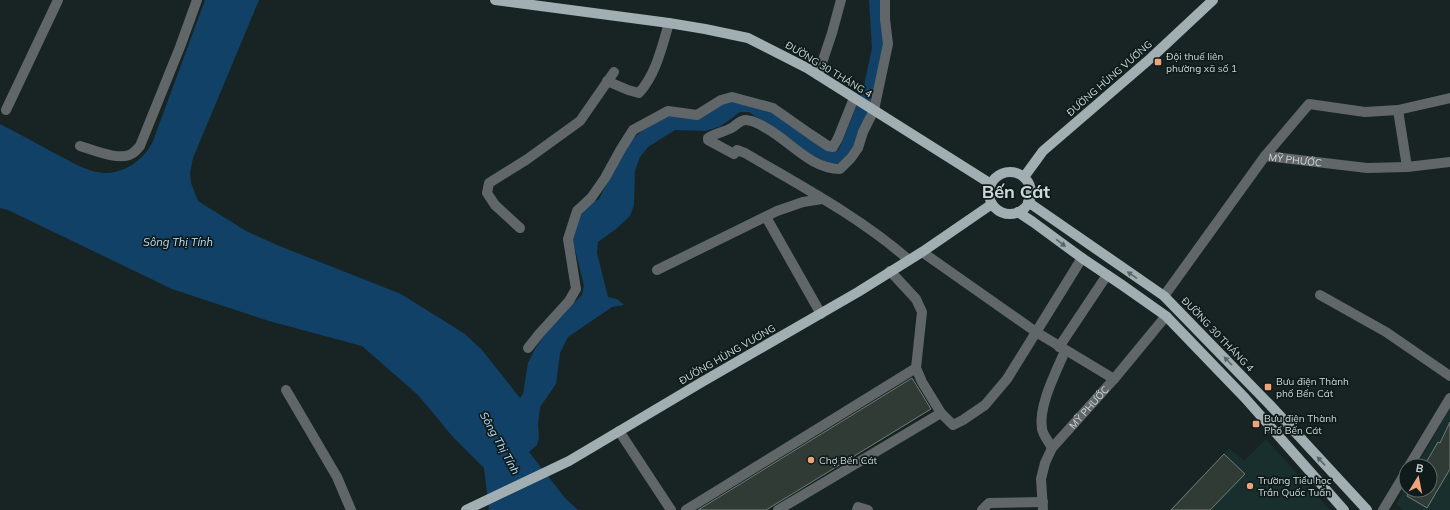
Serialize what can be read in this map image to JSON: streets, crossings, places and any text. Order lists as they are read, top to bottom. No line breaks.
{"streets":{"main road":["ĐƯỜNG 30 THÁNG 4","ĐƯỜNG HÙNG VƯƠNG"],"street":["MỸ PHƯỚC"]},"crossings":[["ĐƯỜNG 30 THÁNG 4","ĐƯỜNG HÙNG VƯƠNG"],["ĐƯỜNG 30 THÁNG 4","MỸ PHƯỚC"]],"districts":["Bến Cát"],"water":["Sông Thị Tính"],"places":{"transit":["Đội thuế liên phường xã số 1","Bưu điện Thành phố Bến Cát","Bưu điện Thành Phố Bến Cát"],"other":["Chợ Bến Cát","Trường Tiểu học Trần Quốc Tuấn"]},"north":"top"}
